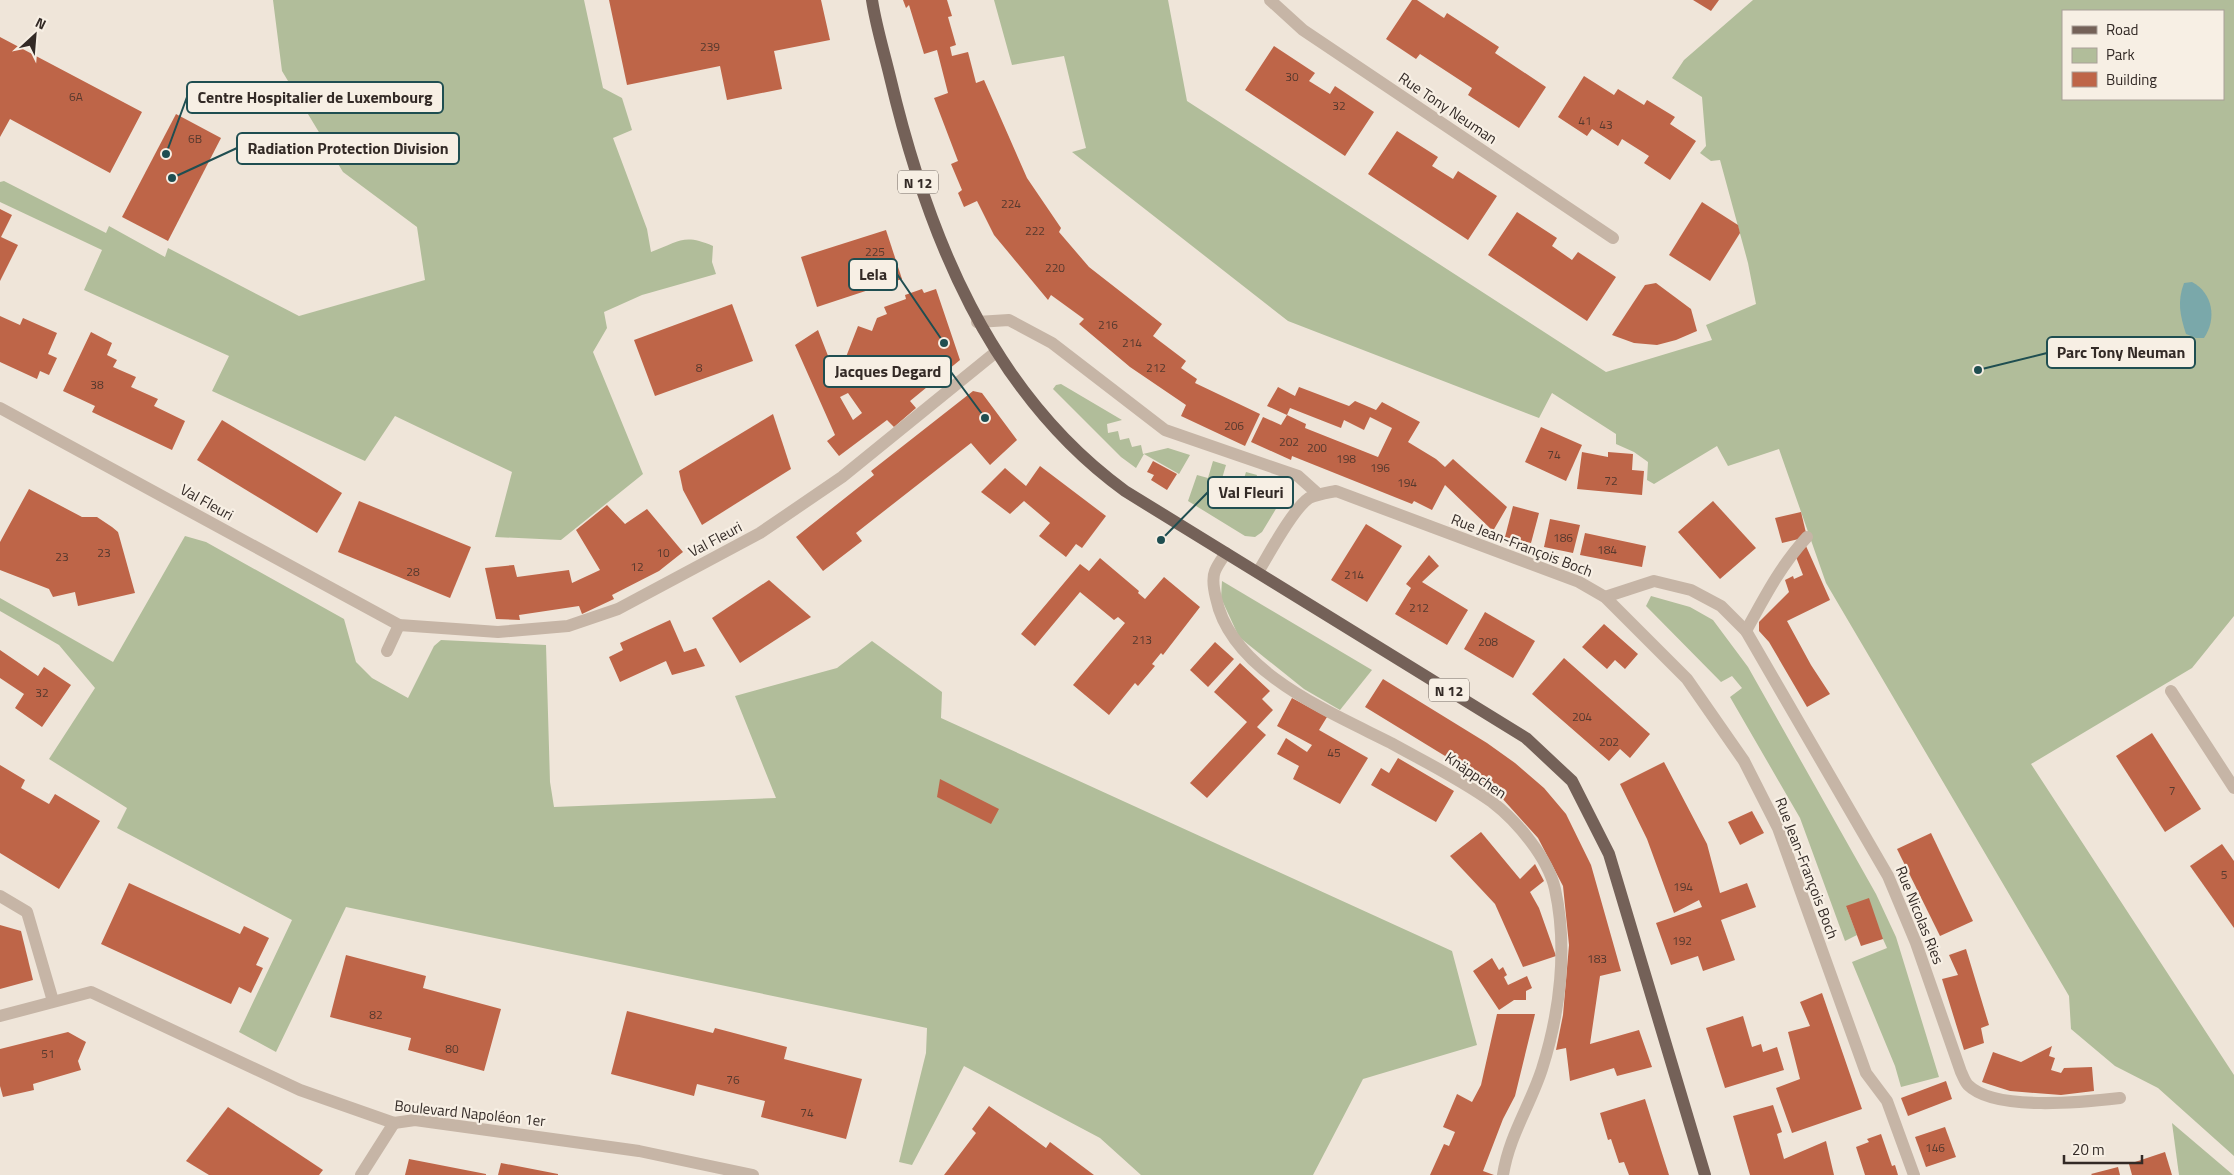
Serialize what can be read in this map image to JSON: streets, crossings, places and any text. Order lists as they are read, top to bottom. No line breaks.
{"streets":{"main road":["N 12"],"street":["Rue Tony Neuman","Val Fleuri","Rue Jean-François Boch","Knäppchen","Rue Nicolas Ries","Boulevard Napoléon 1er"]},"crossings":[["N 12","Val Fleuri"],["N 12","Knäppchen"],["Rue Jean-François Boch","Rue Nicolas Ries"]],"places":["Centre Hospitalier de Luxembourg","Radiation Protection Division","Lela","Parc Tony Neuman","Jacques Degard","Val Fleuri"],"house_numbers":["239","30","6A","32","41","43","6B","224","222","225","220","216","214","8","212","38","206","202","200","74","198","196","72","194","186","184","23","10","23","12","28","214","212","213","208","32","204","202","45","7","5","194","192","183","82","80","51","76","74","146"],"legend":["Road","Park","Building"],"scale_bar":"20 m","north":"top right"}
